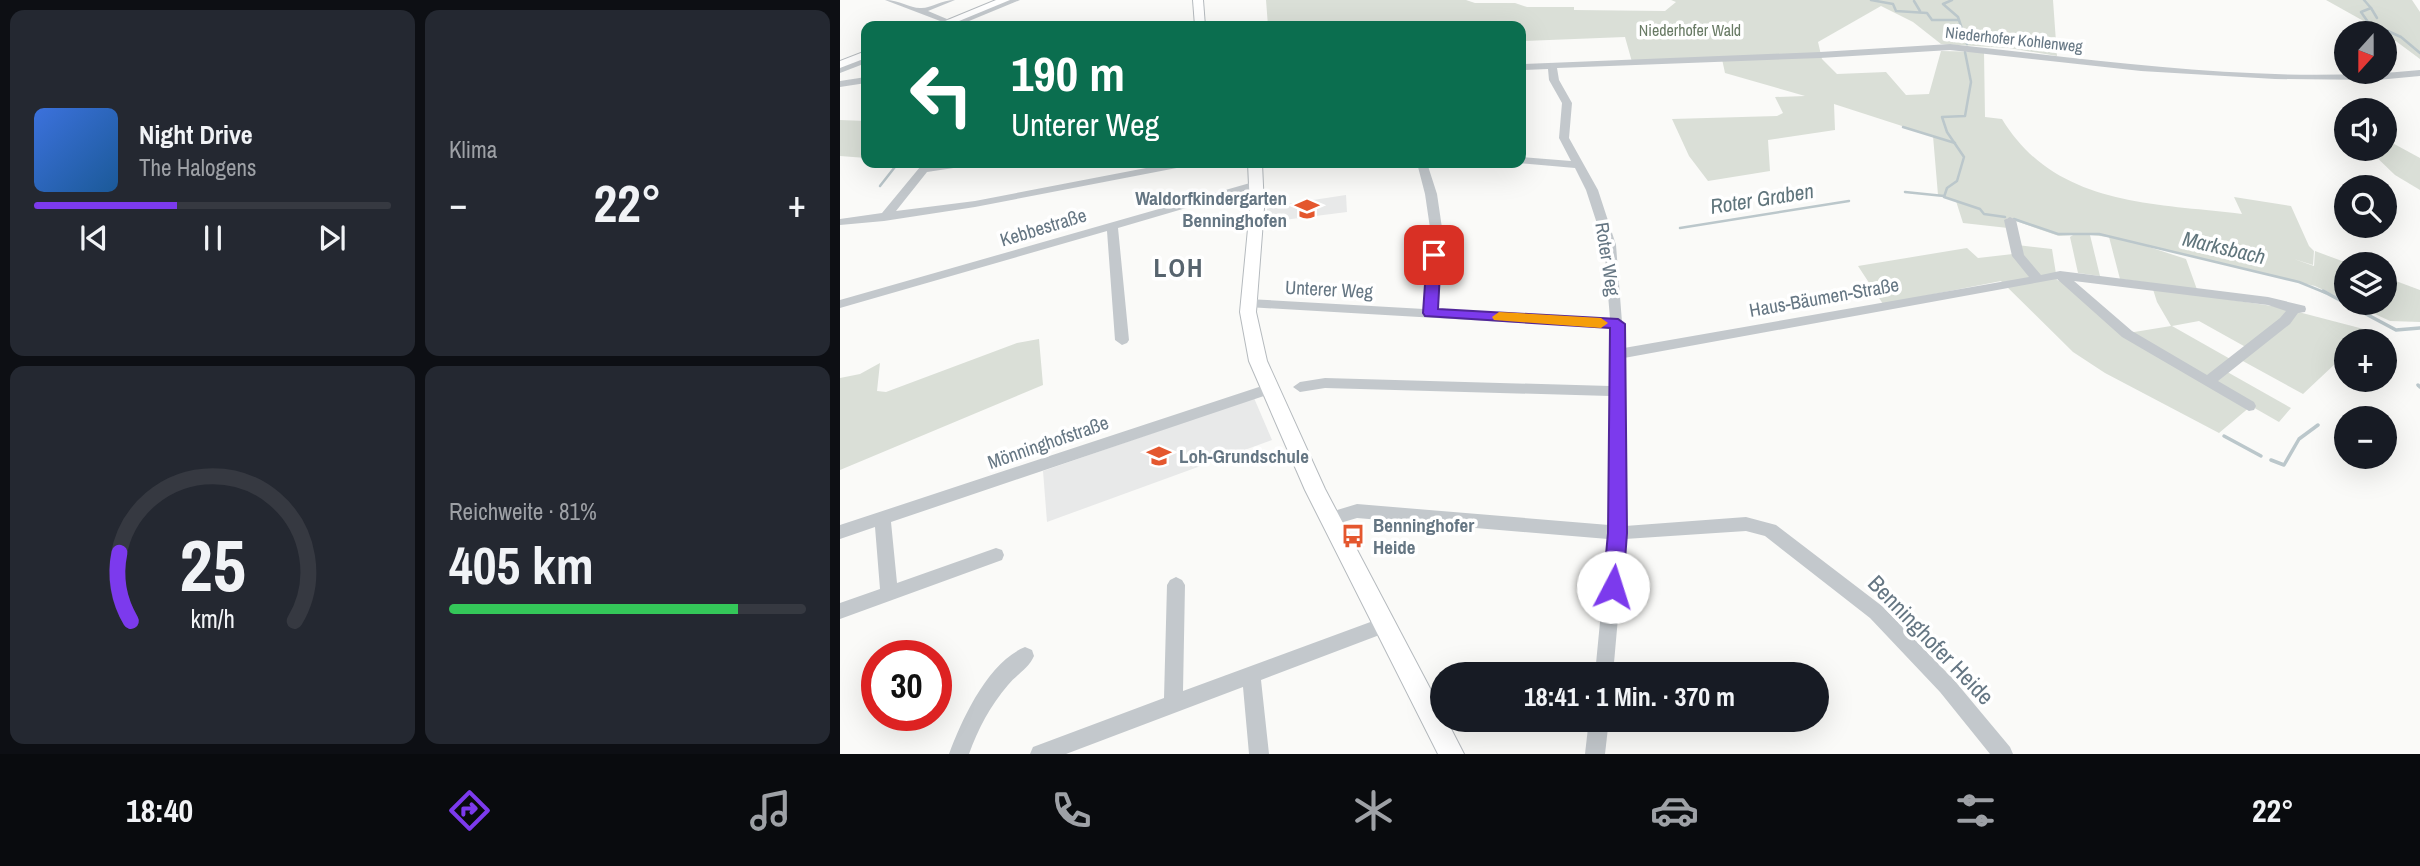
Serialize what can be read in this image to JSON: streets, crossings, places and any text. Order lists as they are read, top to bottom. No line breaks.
{"streets":{"street":["Niederhofer Kohlenweg","Kebbestraße","Roter Weg","Unterer Weg","Haus-Bäumen-Straße","Mönninghofstraße","Benninghofer Heide"]},"crossings":[["Niederhofer Kohlenweg","Roter Weg"],["Roter Weg","Unterer Weg"],["Roter Weg","Haus-Bäumen-Straße"],["Roter Weg","Benninghofer Heide"]],"districts":["LOH"],"water":["Roter Graben","Marksbach"],"parks":["Niederhofer Wald"],"places":{"school or university":["Waldorfkindergarten Benninghofen","Loh-Grundschule"],"bus stop":["Benninghofer Heide"]},"north":"bottom","page":{"tile":["Klima",["Reichweite · 81%","405 km"]],"map_buttons":["+","−"],"turn":["190 m","Unterer Weg"],"song":["Night Drive","The Halogens"],"heat":["−","22°","+"],"limit":"30","trip":"18:41 · 1 Min. · 370 m","tabs":["18:40","22°"],"gauge":["25","km/h"]}}
